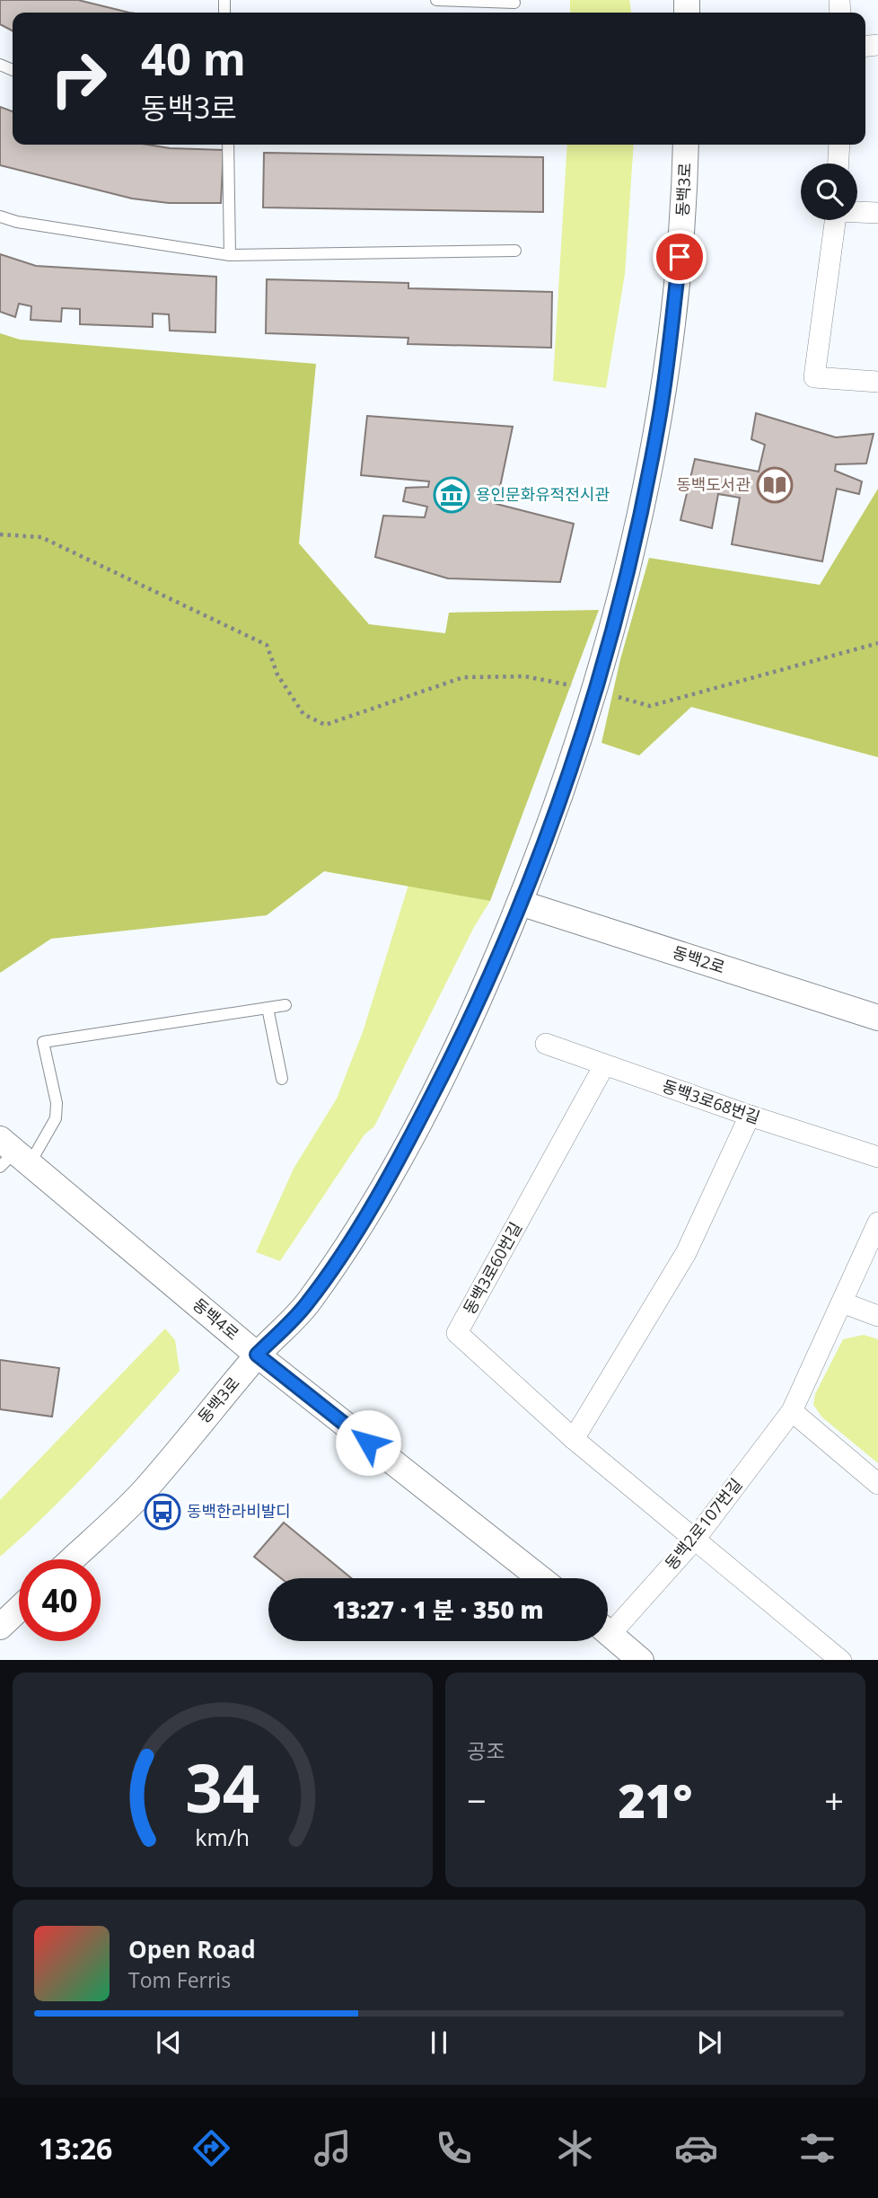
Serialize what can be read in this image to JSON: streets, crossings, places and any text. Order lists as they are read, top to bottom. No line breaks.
{"streets":{"street":["동백3로","동백2로","동백3로68번길","동백3로60번길","동백4로","동백2로107번길"]},"crossings":[["동백3로","동백2로"],["동백3로","동백4로"],["동백3로68번길","동백3로60번길"],["동백3로60번길","동백2로107번길"]],"places":{"library":["동백도서관"],"museum":["용인문화유적전시관"],"bus stop":["동백한라비발디"]},"page":{"turn":["40 m","동백3로"],"limit":"40","trip":"13:27 · 1 분 · 350 m","tile":"공조","heat":["−","21°","+"],"song":["Open Road","Tom Ferris"],"tabs":"13:26","gauge":["34","km/h"]}}
